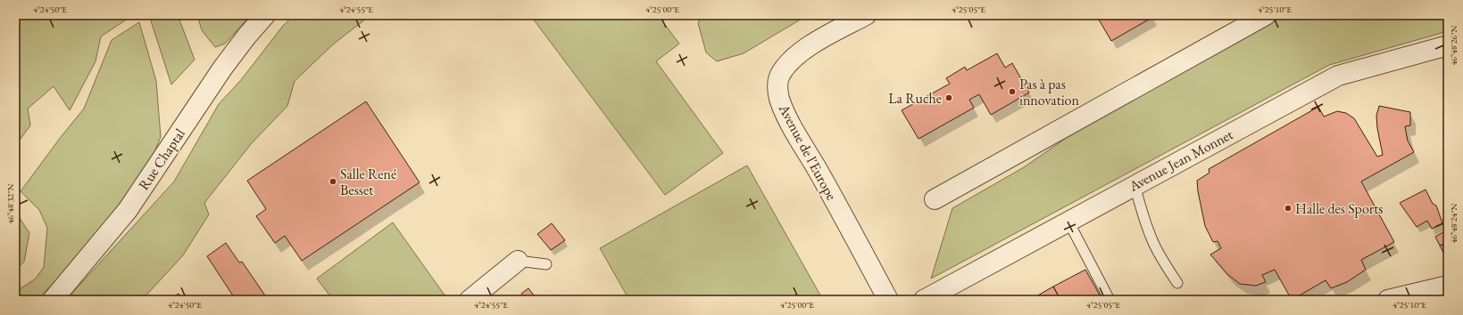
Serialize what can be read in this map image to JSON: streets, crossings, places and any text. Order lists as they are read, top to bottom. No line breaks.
{"streets":{"street":["Avenue de l'Europe","Rue Chaptal","Avenue Jean Monnet"]},"places":["Pas à pas innovation","La Ruche","Salle René Besset","Halle des Sports"],"coordinates":["4°24'50\"E","4°24'55\"E","4°25'00\"E","4°25'05\"E","4°25'10\"E","46°48'26\"N","46°48'32\"N","46°48'24\"N"]}
